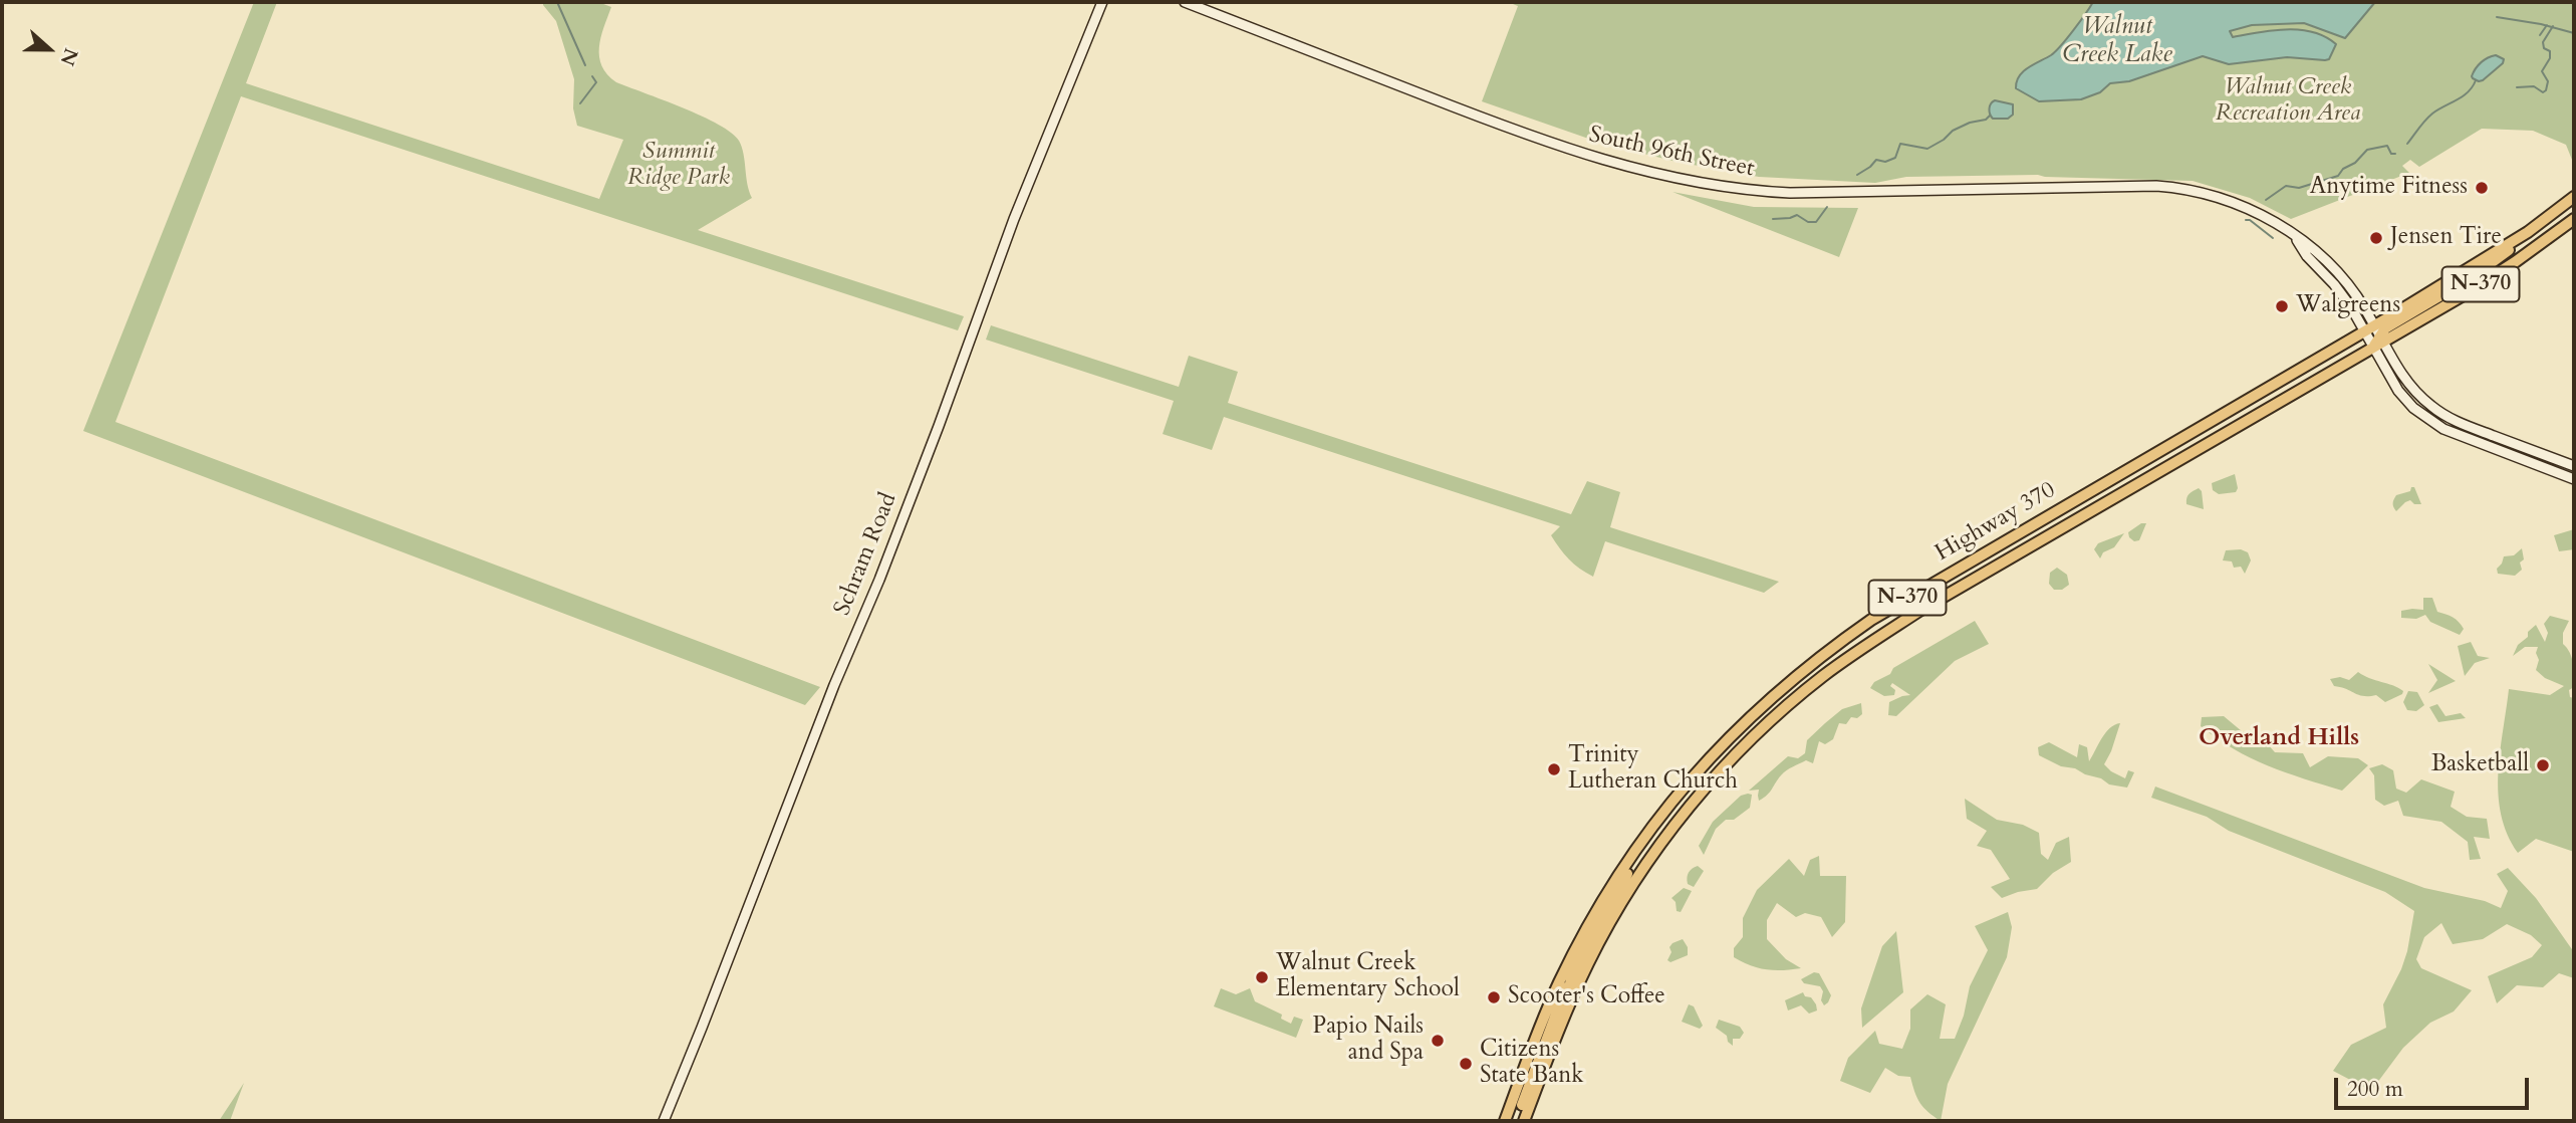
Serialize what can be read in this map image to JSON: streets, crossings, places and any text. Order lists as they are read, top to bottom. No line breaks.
{"streets":{"highway":["N-370","Highway 370"],"main road":["South 96th Street","Schram Road"]},"crossings":[["South 96th Street","Highway 370"]],"districts":["Overland Hills"],"water":["Walnut Creek Lake"],"parks":["Walnut Creek Recreation Area","Summit Ridge Park"],"places":["Anytime Fitness","Jensen Tire","Walgreens","Basketball","Trinity Lutheran Church","Walnut Creek Elementary School","Scooter's Coffee","Papio Nails and Spa","Citizens State Bank"],"scale_bar":"200 m","north":"right"}
